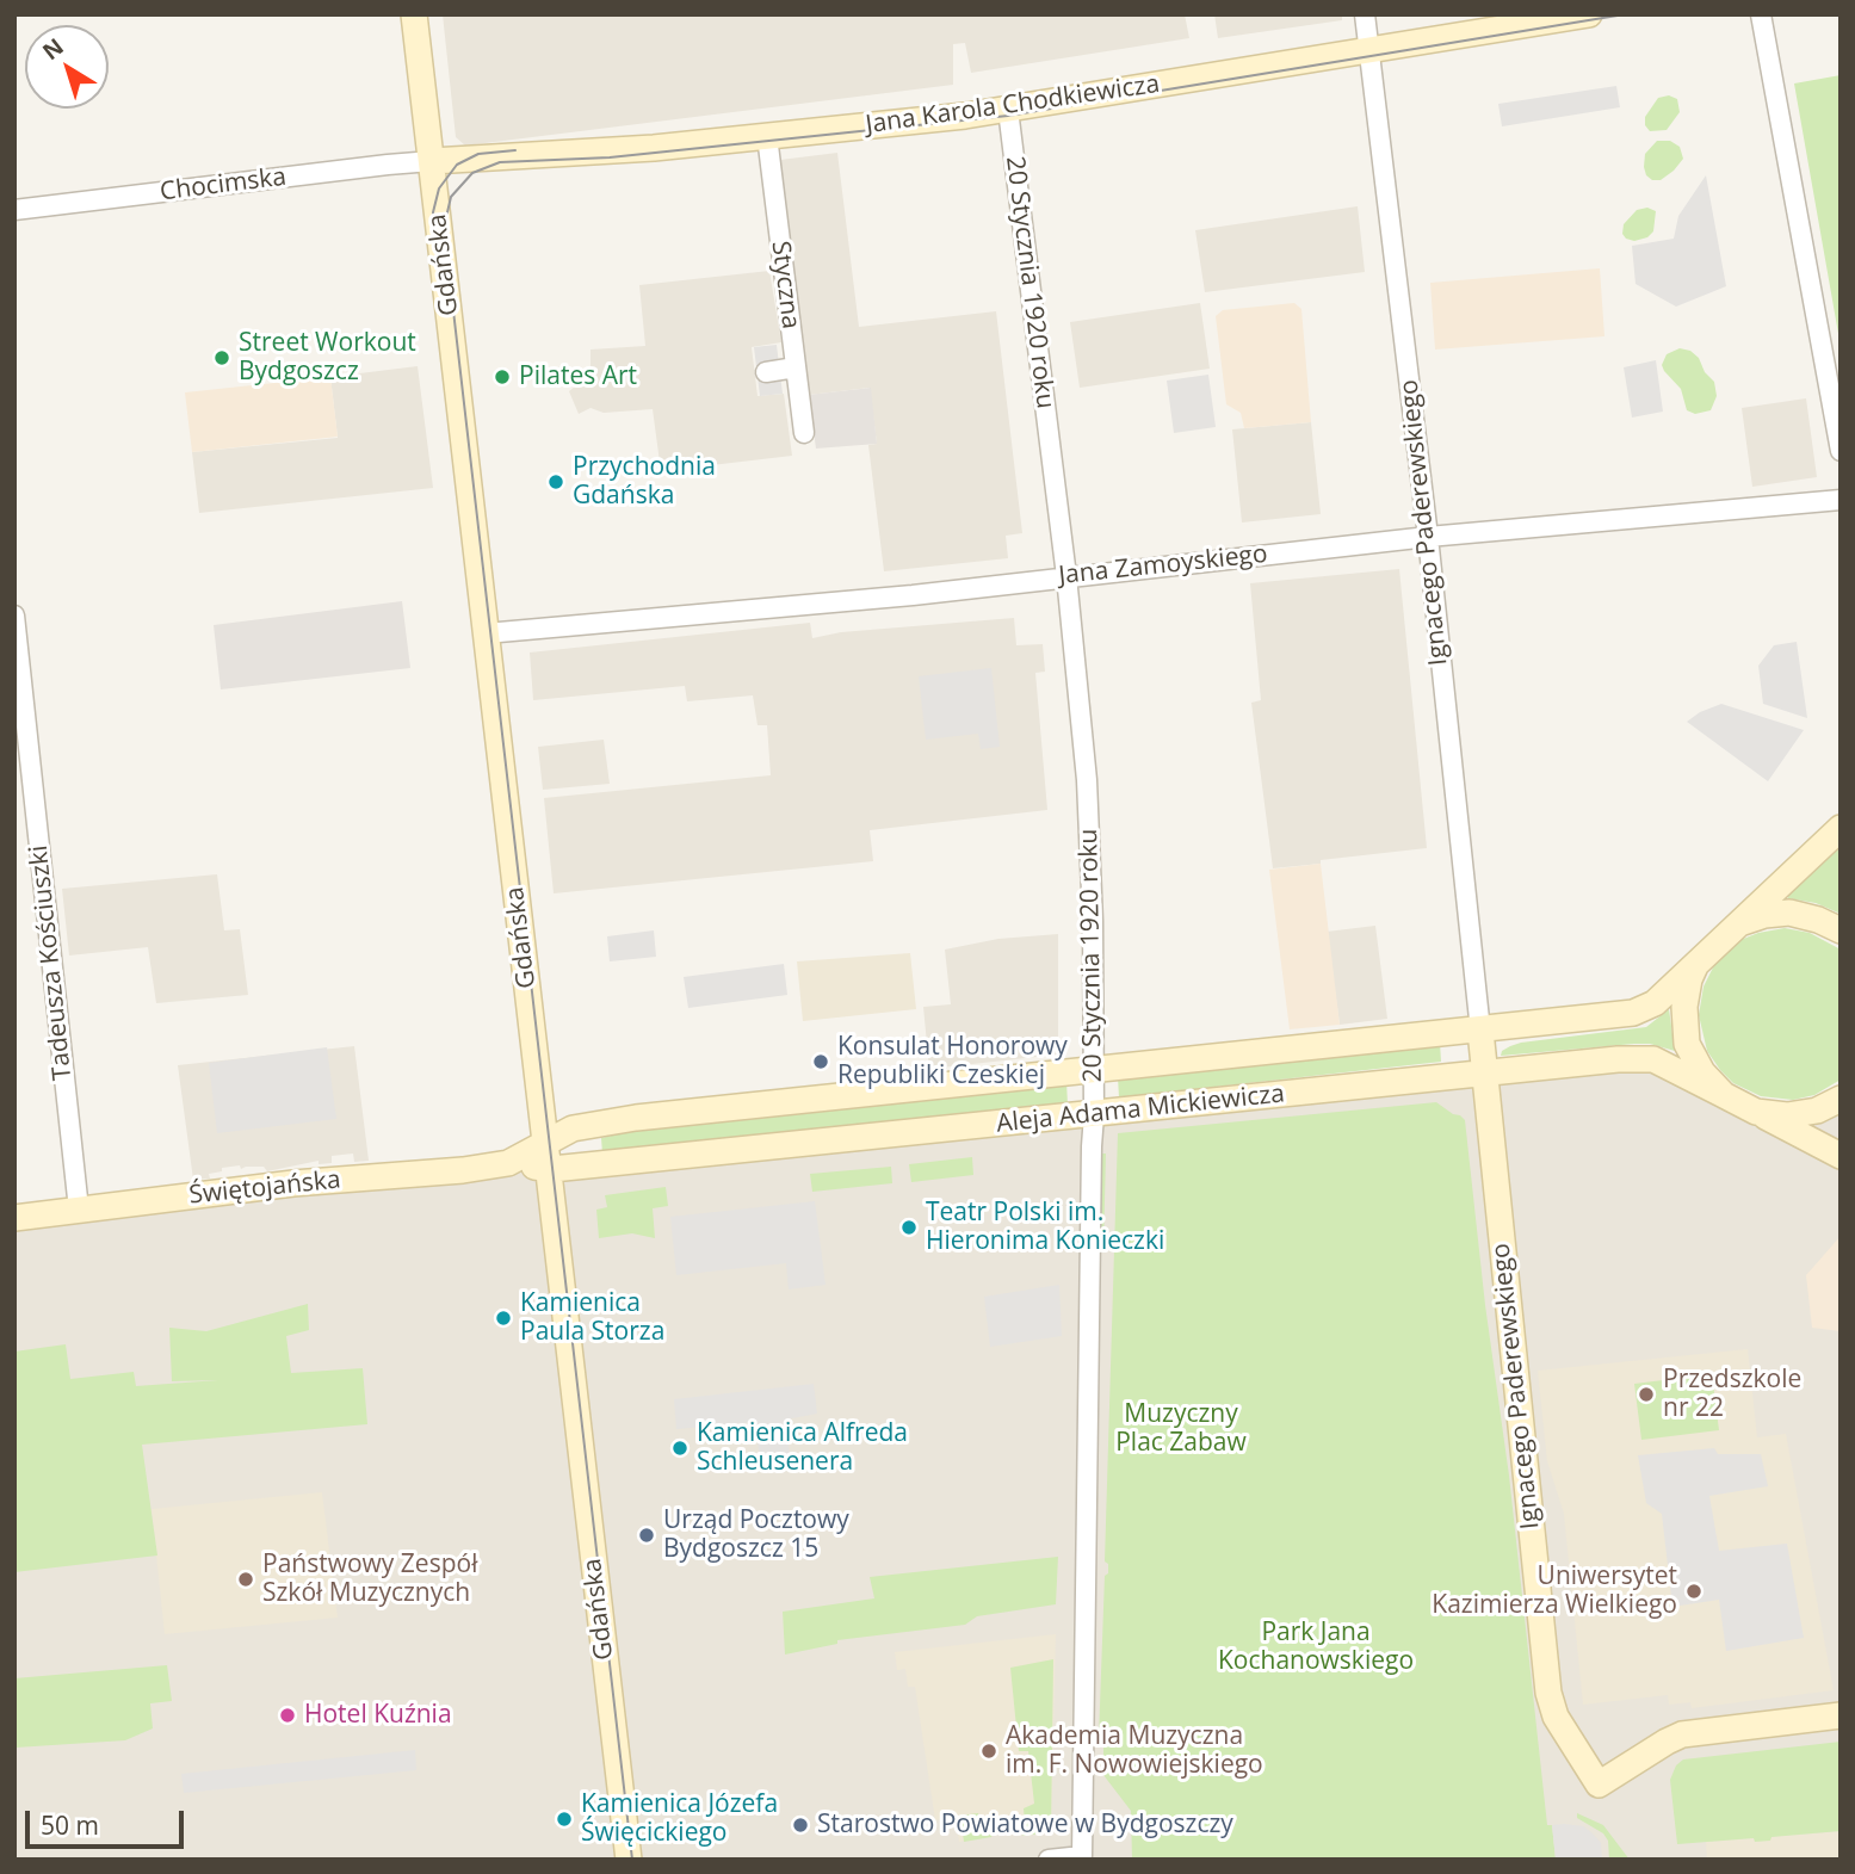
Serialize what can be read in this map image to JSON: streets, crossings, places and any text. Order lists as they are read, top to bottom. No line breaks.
{"streets":{"street":["Jana Karola Chodkiewicza","Chocimska","Gdańska","20 Stycznia 1920 roku","Styczna","Ignacego Paderewskiego","Jana Zamoyskiego","Tadeusza Kościuszki","Aleja Adama Mickiewicza","Świętojańska"]},"crossings":[["Jana Karola Chodkiewicza","Chocimska"],["Jana Karola Chodkiewicza","Gdańska"],["Jana Karola Chodkiewicza","20 Stycznia 1920 roku"],["Jana Karola Chodkiewicza","Styczna"],["Jana Karola Chodkiewicza","Ignacego Paderewskiego"],["Chocimska","Gdańska"],["Gdańska","Jana Zamoyskiego"],["Gdańska","Aleja Adama Mickiewicza"],["Gdańska","Świętojańska"],["20 Stycznia 1920 roku","Jana Zamoyskiego"],["20 Stycznia 1920 roku","Aleja Adama Mickiewicza"],["Ignacego Paderewskiego","Jana Zamoyskiego"],["Ignacego Paderewskiego","Aleja Adama Mickiewicza"],["Tadeusza Kościuszki","Świętojańska"],["Aleja Adama Mickiewicza","Świętojańska"]],"parks":["Muzyczny Plac Zabaw","Park Jana Kochanowskiego"],"places":["Street Workout Bydgoszcz","Pilates Art","Przychodnia Gdańska","Konsulat Honorowy Republiki Czeskiej","Teatr Polski im. Hieronima Konieczki","Kamienica Paula Storza","Przedszkole nr 22","Kamienica Alfreda Schleusenera","Urząd Pocztowy Bydgoszcz 15","Państwowy Zespół Szkół Muzycznych","Uniwersytet Kazimierza Wielkiego","Hotel Kuźnia","Akademia Muzyczna im. F. Nowowiejskiego","Kamienica Józefa Święcickiego","Starostwo Powiatowe w Bydgoszczy"],"scale_bar":"50 m","north":"top left"}
